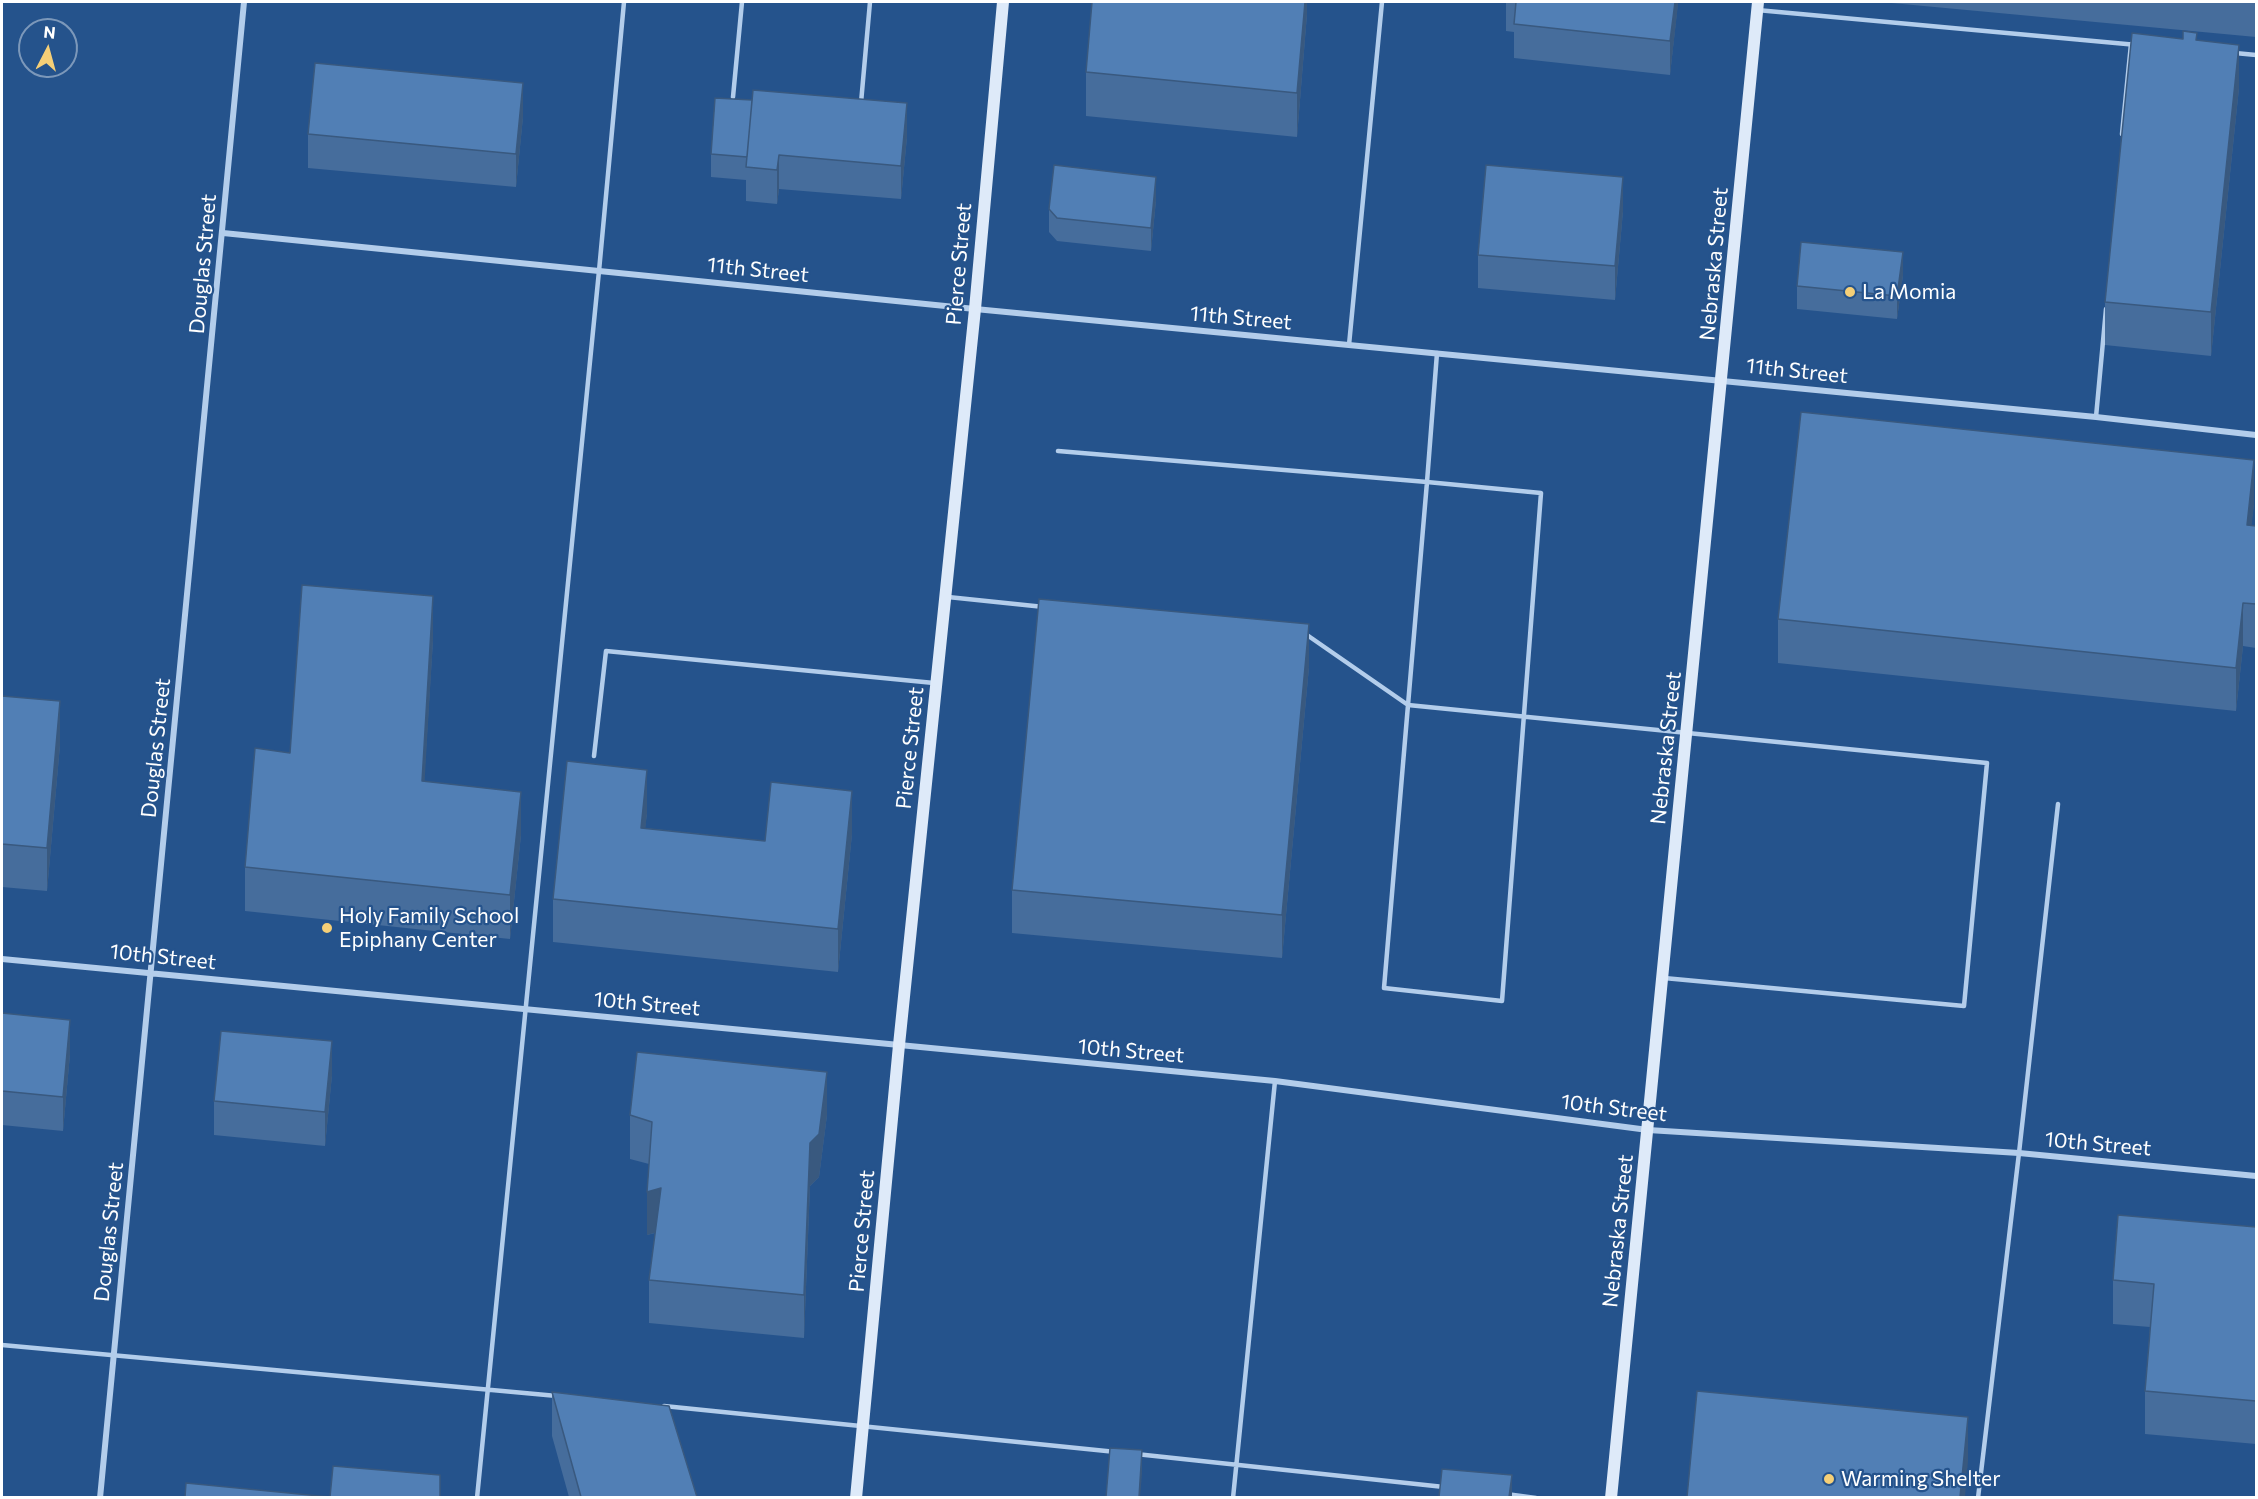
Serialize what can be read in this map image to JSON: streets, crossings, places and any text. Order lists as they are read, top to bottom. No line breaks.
{"streets":{"main road":["Pierce Street","Nebraska Street"],"street":["Douglas Street","11th Street","10th Street"]},"crossings":[["Douglas Street","11th Street"],["Douglas Street","10th Street"],["Pierce Street","11th Street"],["Pierce Street","10th Street"],["Nebraska Street","11th Street"],["Nebraska Street","10th Street"]],"places":["La Momia","Holy Family School Epiphany Center","Warming Shelter"],"north":"top"}
